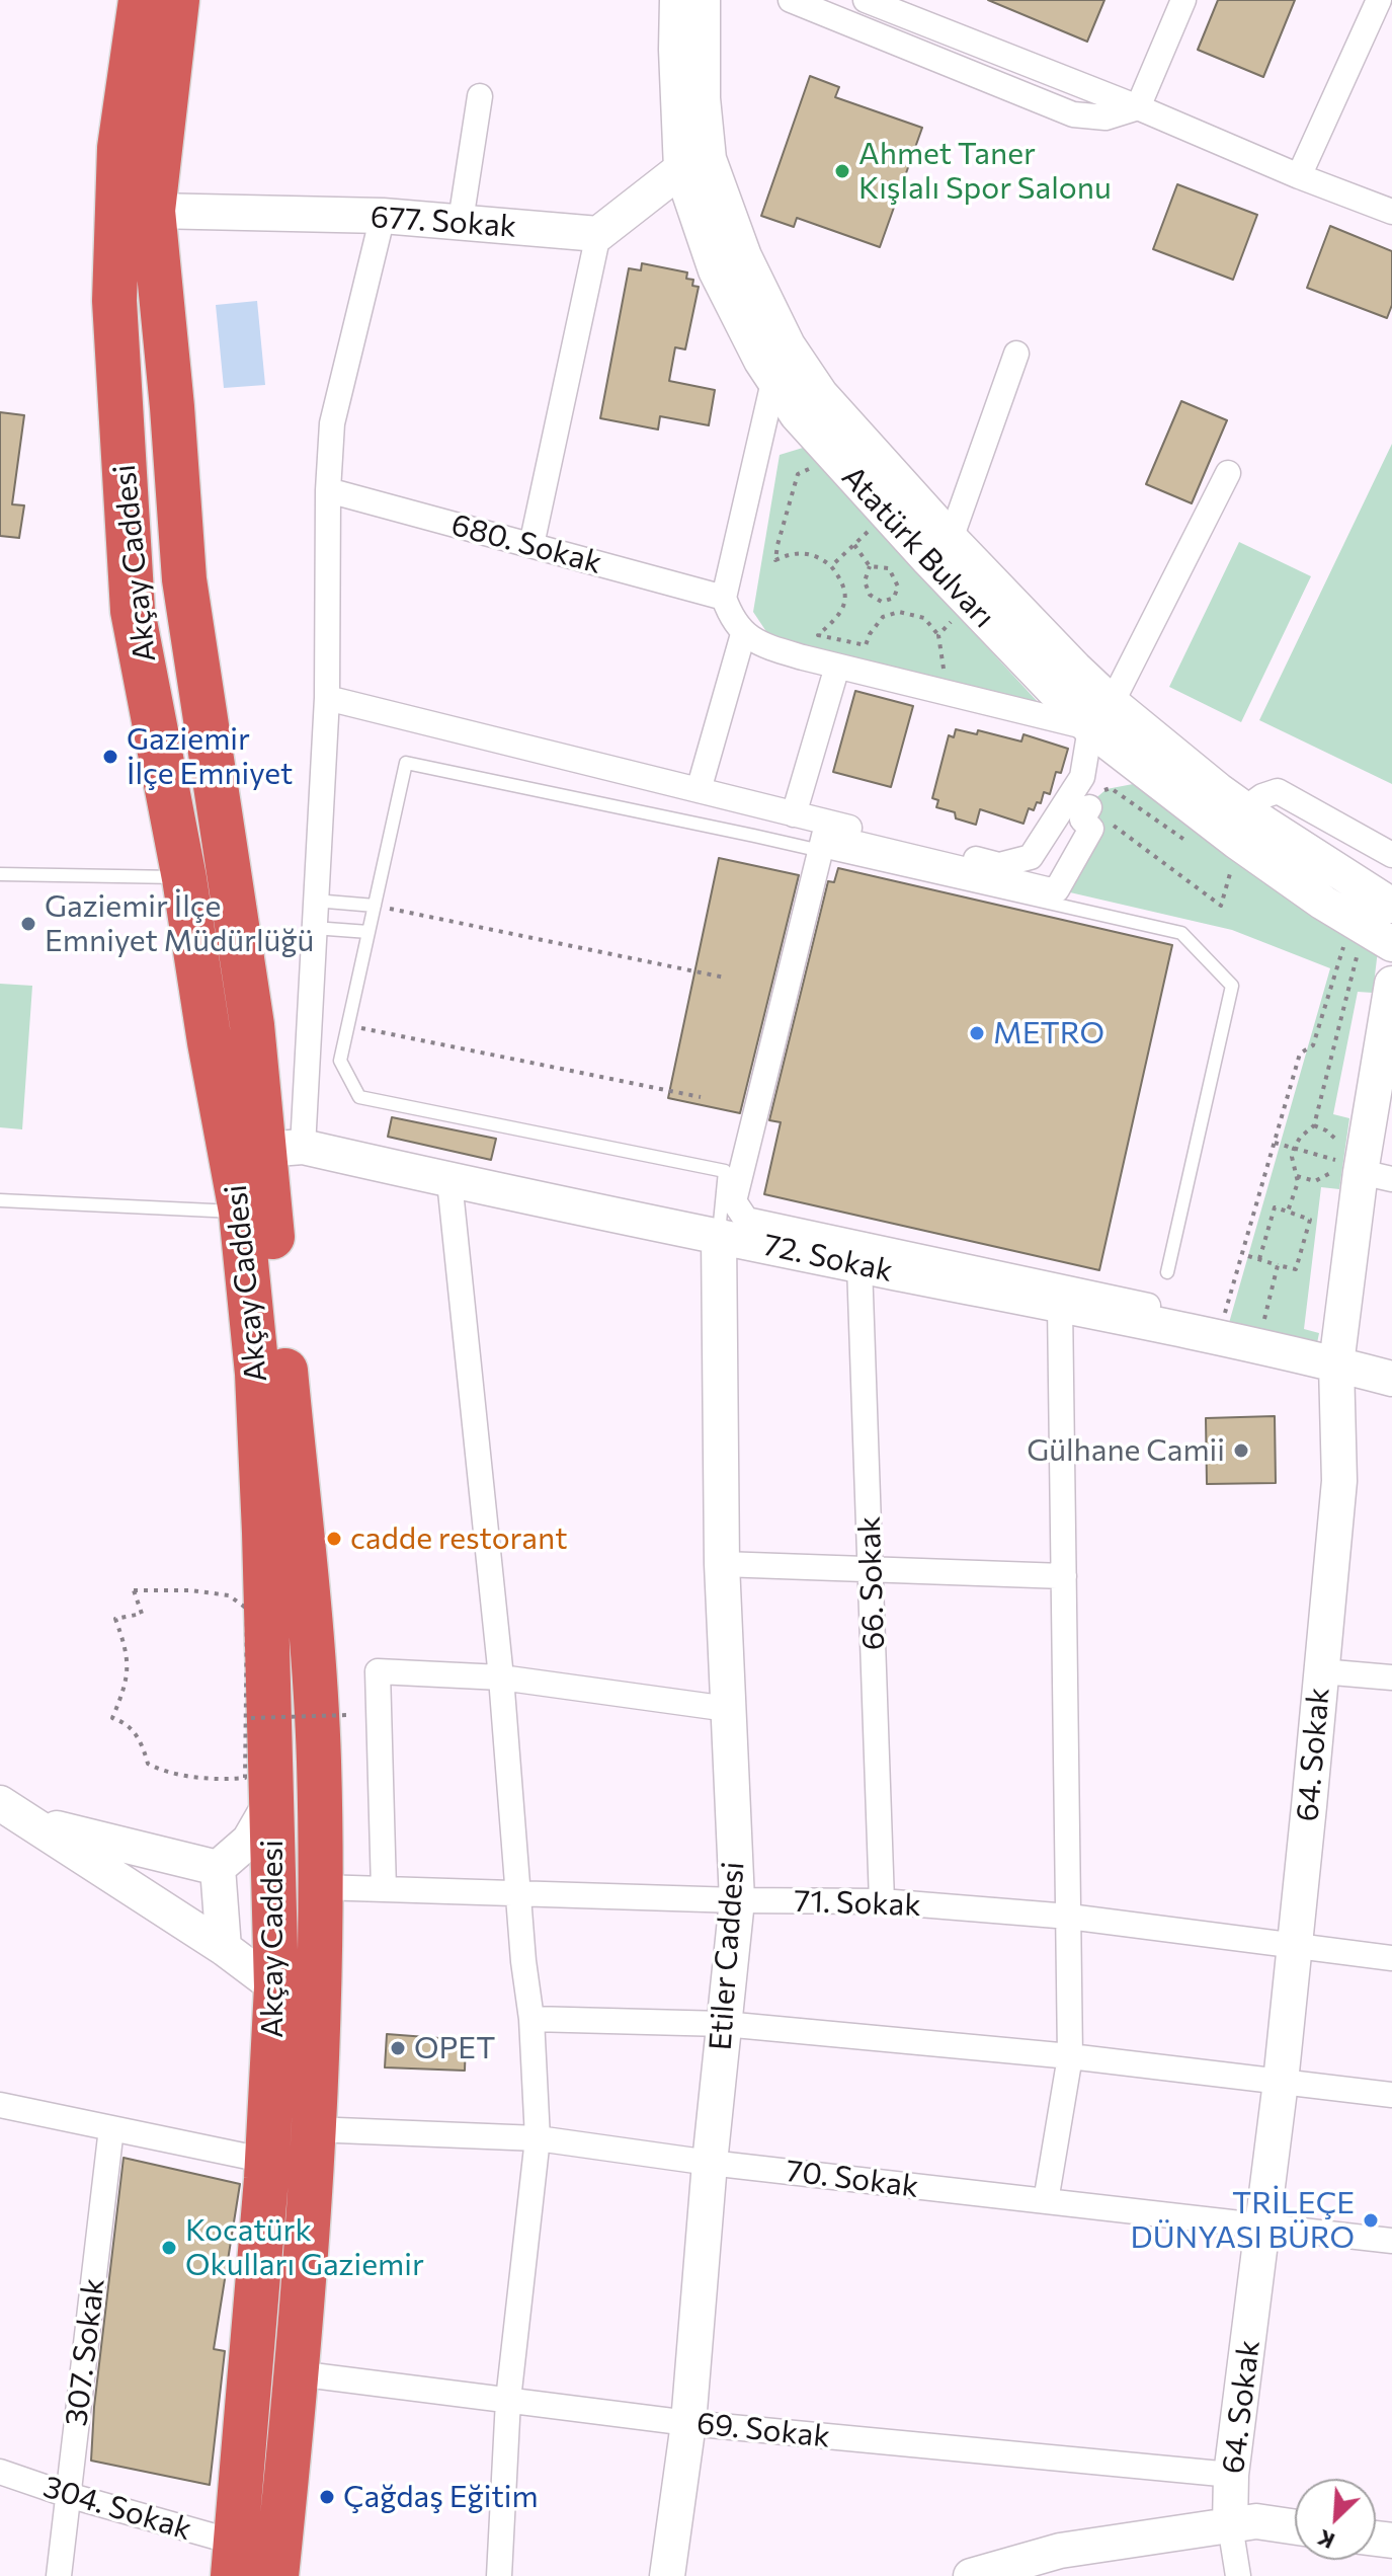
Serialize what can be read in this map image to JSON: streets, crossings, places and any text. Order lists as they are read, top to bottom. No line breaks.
{"streets":{"highway":["Akçay Caddesi"],"street":["677. Sokak","680. Sokak","Atatürk Bulvarı","72. Sokak","66. Sokak","64. Sokak","71. Sokak","Etiler Caddesi","70. Sokak","307. Sokak","69. Sokak","304. Sokak"]},"crossings":[["677. Sokak","Akçay Caddesi"],["Akçay Caddesi","72. Sokak"],["Akçay Caddesi","71. Sokak"],["Akçay Caddesi","70. Sokak"],["Akçay Caddesi","69. Sokak"],["Akçay Caddesi","304. Sokak"],["72. Sokak","66. Sokak"],["72. Sokak","64. Sokak"],["72. Sokak","Etiler Caddesi"],["66. Sokak","71. Sokak"],["64. Sokak","71. Sokak"],["64. Sokak","70. Sokak"],["64. Sokak","69. Sokak"],["71. Sokak","Etiler Caddesi"],["Etiler Caddesi","70. Sokak"],["Etiler Caddesi","69. Sokak"],["307. Sokak","304. Sokak"]],"places":["Ahmet Taner Kışlalı Spor Salonu","Gaziemir İlçe Emniyet","Gaziemir İlçe Emniyet Müdürlüğü","METRO","Gülhane Camii","cadde restorant","OPET","TRİLEÇE DÜNYASI BÜRO","Kocatürk Okulları Gaziemir","Çağdaş Eğitim"],"north":"bottom left"}
